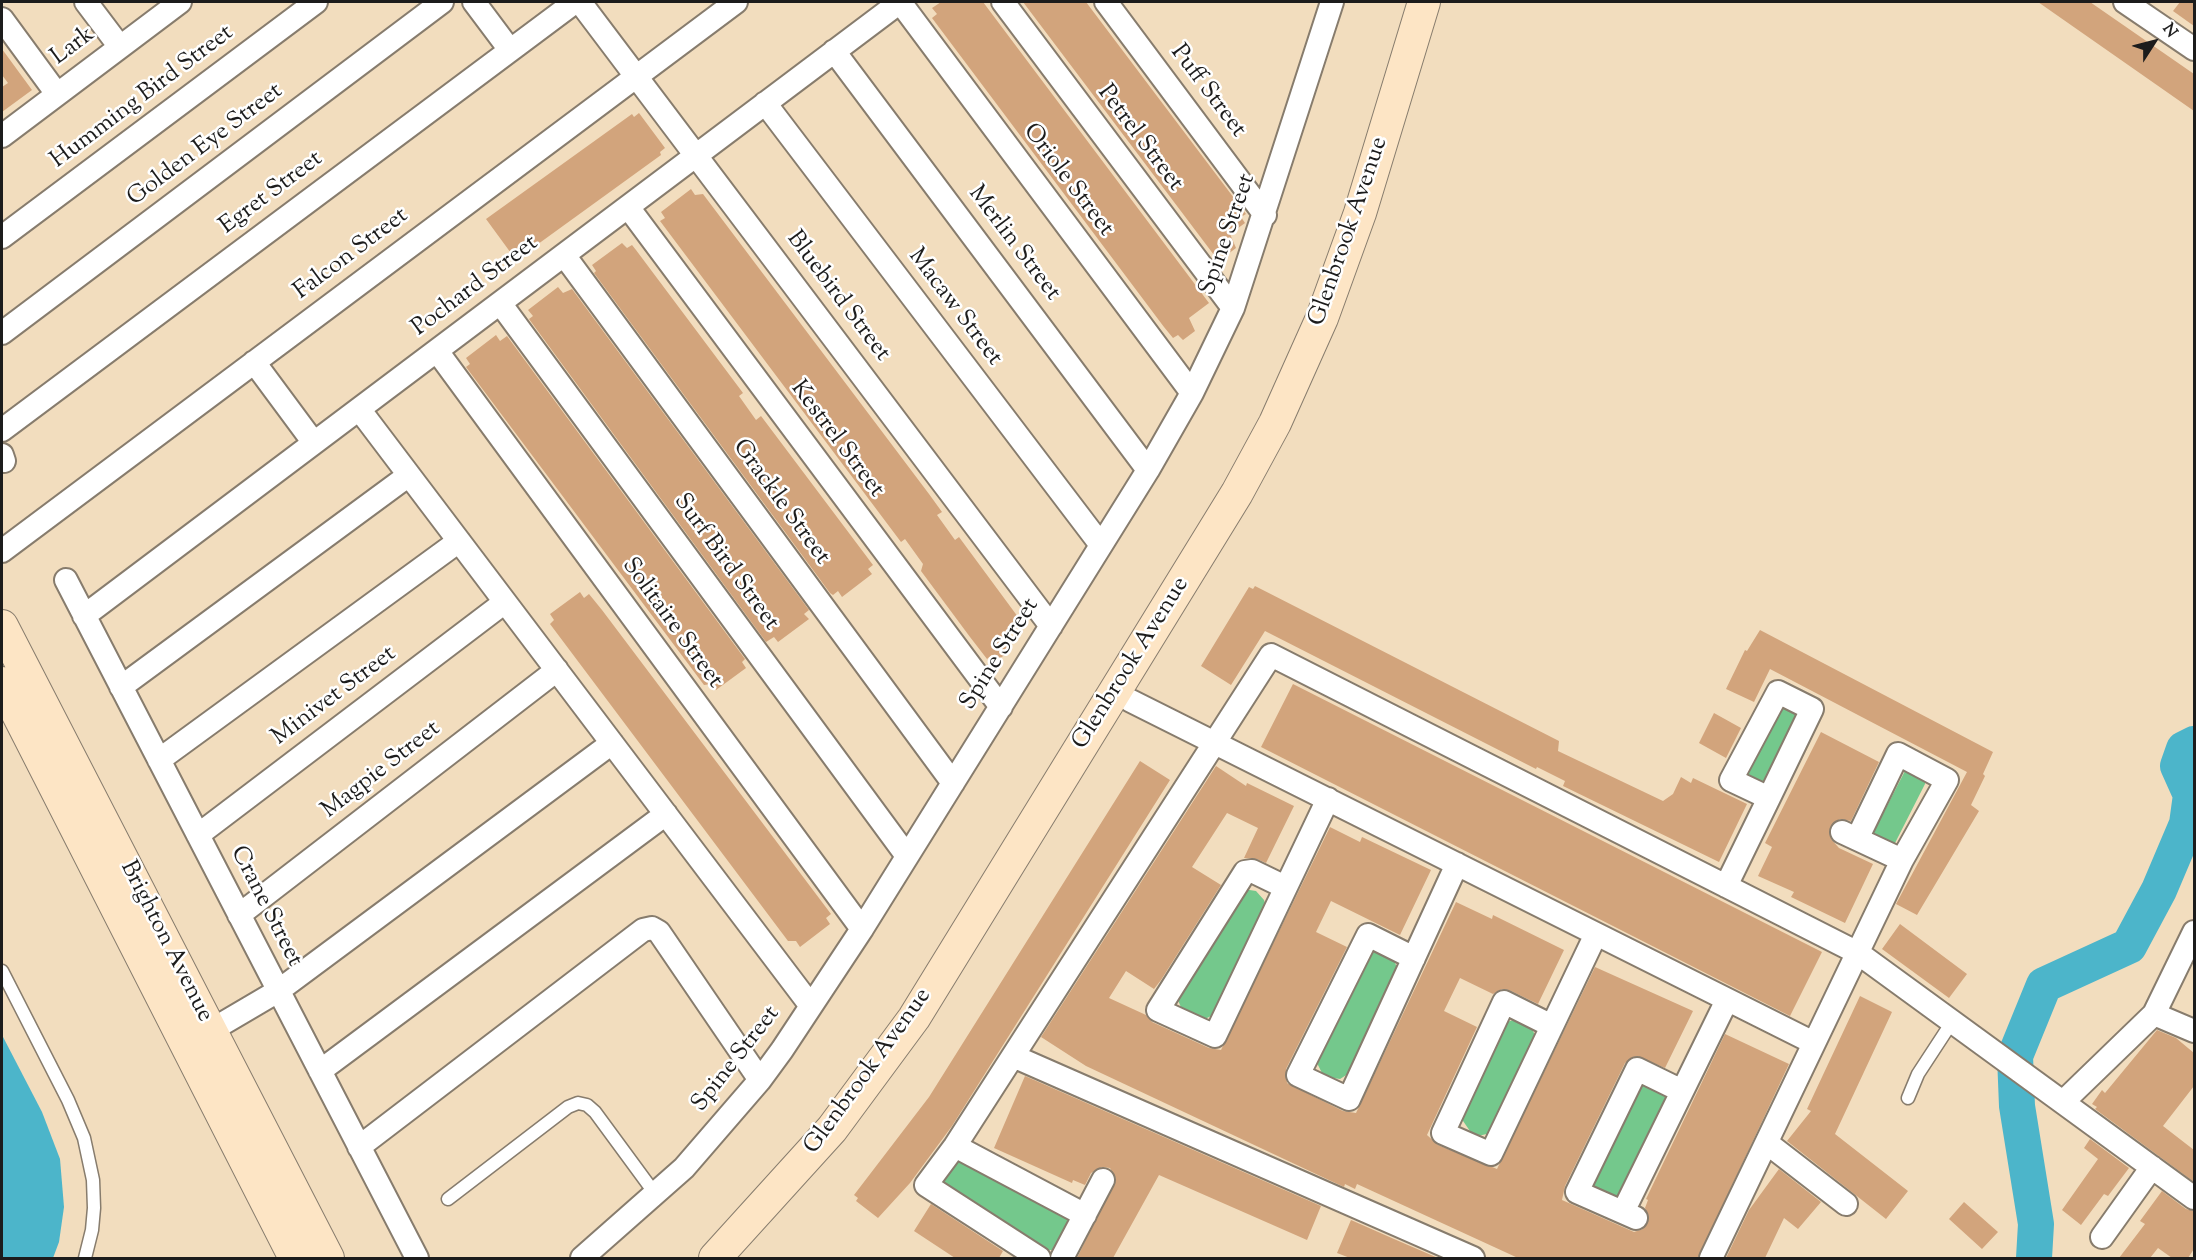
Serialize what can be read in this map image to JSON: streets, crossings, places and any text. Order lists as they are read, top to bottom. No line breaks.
{"streets":{"street":["Lark","Puff Street","Humming Bird Street","Petrel Street","Golden Eye Street","Oriole Street","Egret Street","Glenbrook Avenue","Spine Street","Merlin Street","Falcon Street","Pochard Street","Bluebird Street","Macaw Street","Kestrel Street","Grackle Street","Surf Bird Street","Solitaire Street","Minivet Street","Magpie Street","Crane Street","Brighton Avenue"]},"crossings":[["Puff Street","Spine Street"],["Petrel Street","Spine Street"],["Oriole Street","Spine Street"],["Oriole Street","Pochard Street"],["Spine Street","Merlin Street"],["Spine Street","Bluebird Street"],["Spine Street","Macaw Street"],["Spine Street","Kestrel Street"],["Spine Street","Grackle Street"],["Spine Street","Surf Bird Street"],["Spine Street","Solitaire Street"],["Merlin Street","Pochard Street"],["Falcon Street","Bluebird Street"],["Pochard Street","Bluebird Street"],["Pochard Street","Macaw Street"],["Pochard Street","Kestrel Street"],["Pochard Street","Grackle Street"],["Pochard Street","Surf Bird Street"],["Pochard Street","Solitaire Street"],["Pochard Street","Crane Street"],["Minivet Street","Crane Street"],["Magpie Street","Crane Street"]],"north":"top right"}
